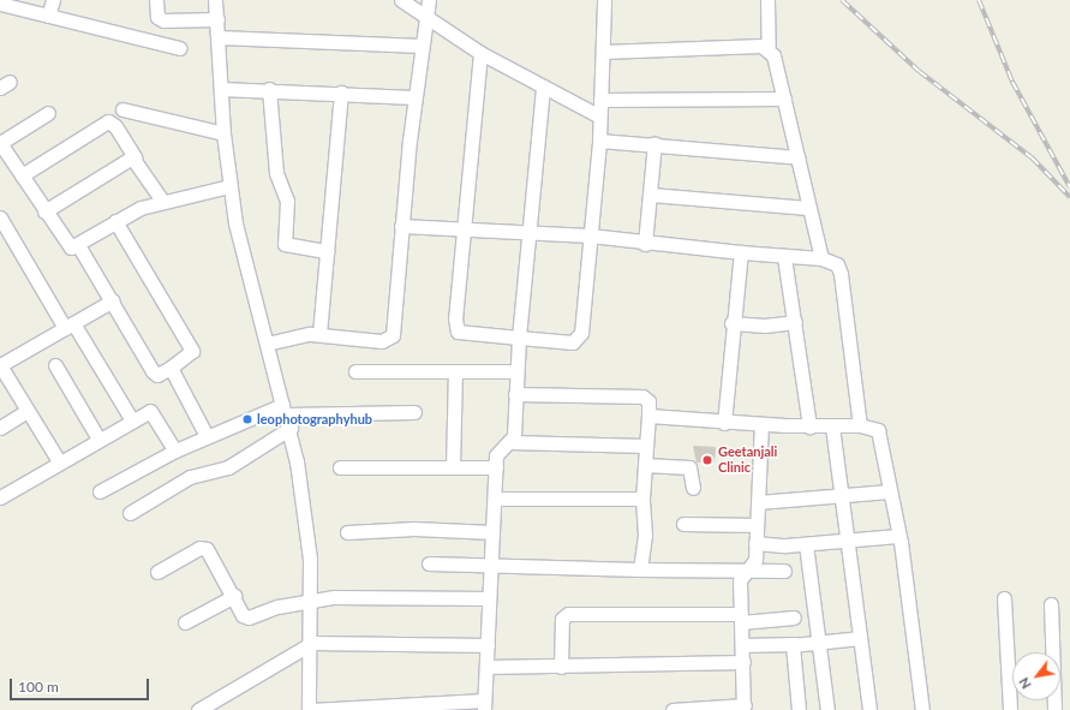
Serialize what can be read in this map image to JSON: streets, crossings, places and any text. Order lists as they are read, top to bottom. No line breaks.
{"places":["leophotographyhub","Geetanjali Clinic"],"scale_bar":"100 m","north":"bottom left"}
